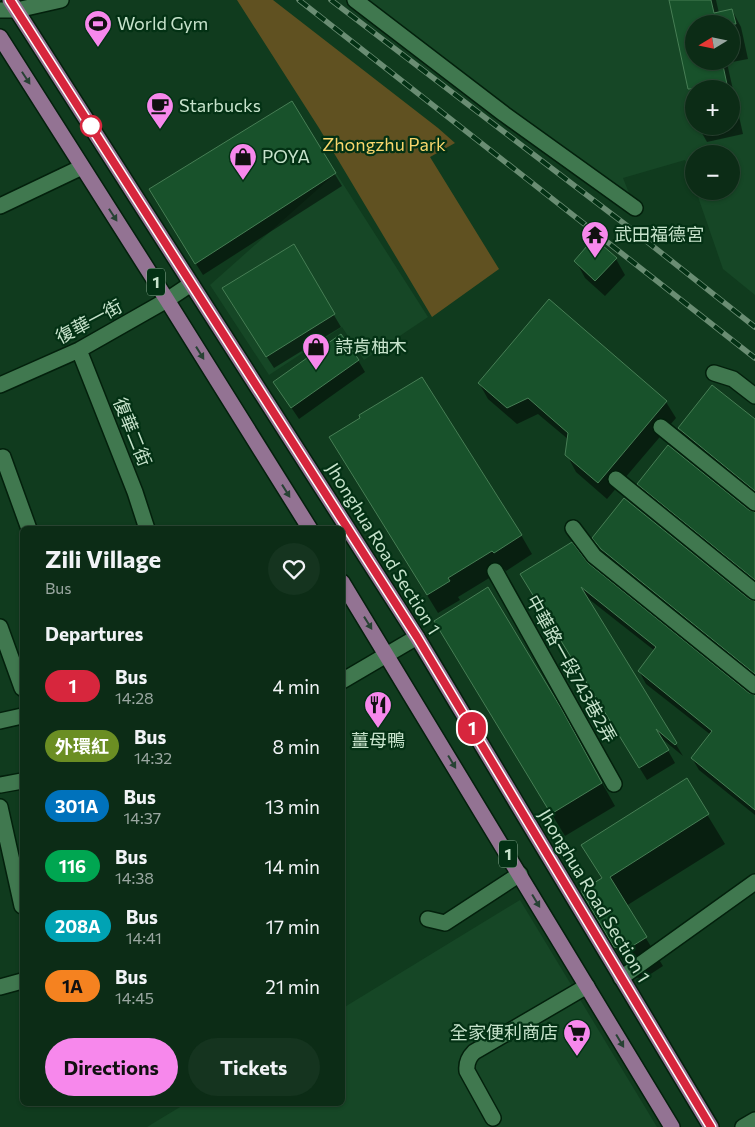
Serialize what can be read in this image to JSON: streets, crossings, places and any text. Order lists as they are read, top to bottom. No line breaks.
{"streets":{"main road":["1","Jhonghua Road Section 1"],"street":["復華一街","復華二街","中華路一段743巷2弄"]},"crossings":[["1","復華一街"],["復華一街","復華二街"],["復華一街","Jhonghua Road Section 1"]],"parks":["Zhongzhu Park"],"places":{"sports":["World Gym"],"cafe":["Starbucks"],"shop":["POYA","詩肯柚木"],"temple":["武田福德宮"],"restaurant":["薑母鴨"],"supermarket":["全家便利商店"]},"lines":["bus line 1"],"north":"left","page":{"on_map":"1","map_buttons":["+","−"],"heading":[["Zili Village","Bus"],"Departures"],"list":[{"mark":"1","name":"Bus","note":"14:28","value":"4 min"},{"mark":"外環紅","name":"Bus","note":"14:32","value":"8 min"},{"mark":"301A","name":"Bus","note":"14:37","value":"13 min"},{"mark":"116","name":"Bus","note":"14:38","value":"14 min"},{"mark":"208A","name":"Bus","note":"14:41","value":"17 min"},{"mark":"1A","name":"Bus","note":"14:45","value":"21 min"}],"buttons":["Directions","Tickets"]}}
